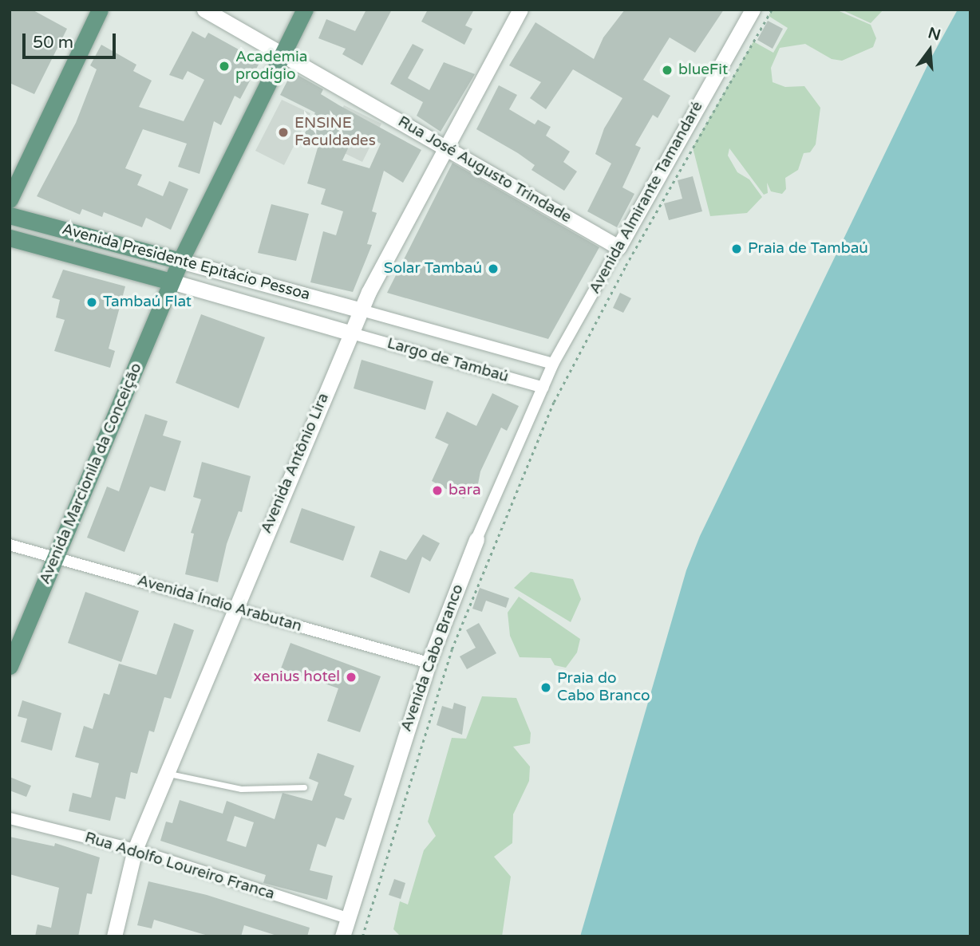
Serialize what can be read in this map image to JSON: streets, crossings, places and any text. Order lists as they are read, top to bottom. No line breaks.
{"streets":{"main road":["Rua José Augusto Trindade","Avenida Almirante Tamandaré","Avenida Presidente Epitácio Pessoa","Avenida Antônio Lira","Avenida Marcionila da Conceição","Avenida Cabo Branco"],"street":["Largo de Tambaú","Avenida Índio Arabutan","Rua Adolfo Loureiro Franca"]},"crossings":[["Rua José Augusto Trindade","Avenida Almirante Tamandaré"],["Rua José Augusto Trindade","Avenida Antônio Lira"],["Rua José Augusto Trindade","Avenida Marcionila da Conceição"],["Avenida Almirante Tamandaré","Largo de Tambaú"],["Avenida Almirante Tamandaré","Avenida Cabo Branco"],["Avenida Presidente Epitácio Pessoa","Largo de Tambaú"],["Avenida Presidente Epitácio Pessoa","Avenida Antônio Lira"],["Avenida Presidente Epitácio Pessoa","Avenida Marcionila da Conceição"],["Largo de Tambaú","Avenida Antônio Lira"],["Largo de Tambaú","Avenida Cabo Branco"],["Avenida Antônio Lira","Avenida Índio Arabutan"],["Avenida Antônio Lira","Rua Adolfo Loureiro Franca"],["Avenida Marcionila da Conceição","Avenida Índio Arabutan"],["Avenida Índio Arabutan","Avenida Cabo Branco"],["Avenida Cabo Branco","Rua Adolfo Loureiro Franca"]],"places":["Academia prodígio","blueFit","ENSINE Faculdades","Praia de Tambaú","Solar Tambaú","Tambaú Flat","bara","xenius hotel","Praia do Cabo Branco"],"scale_bar":"50 m","north":"top"}
